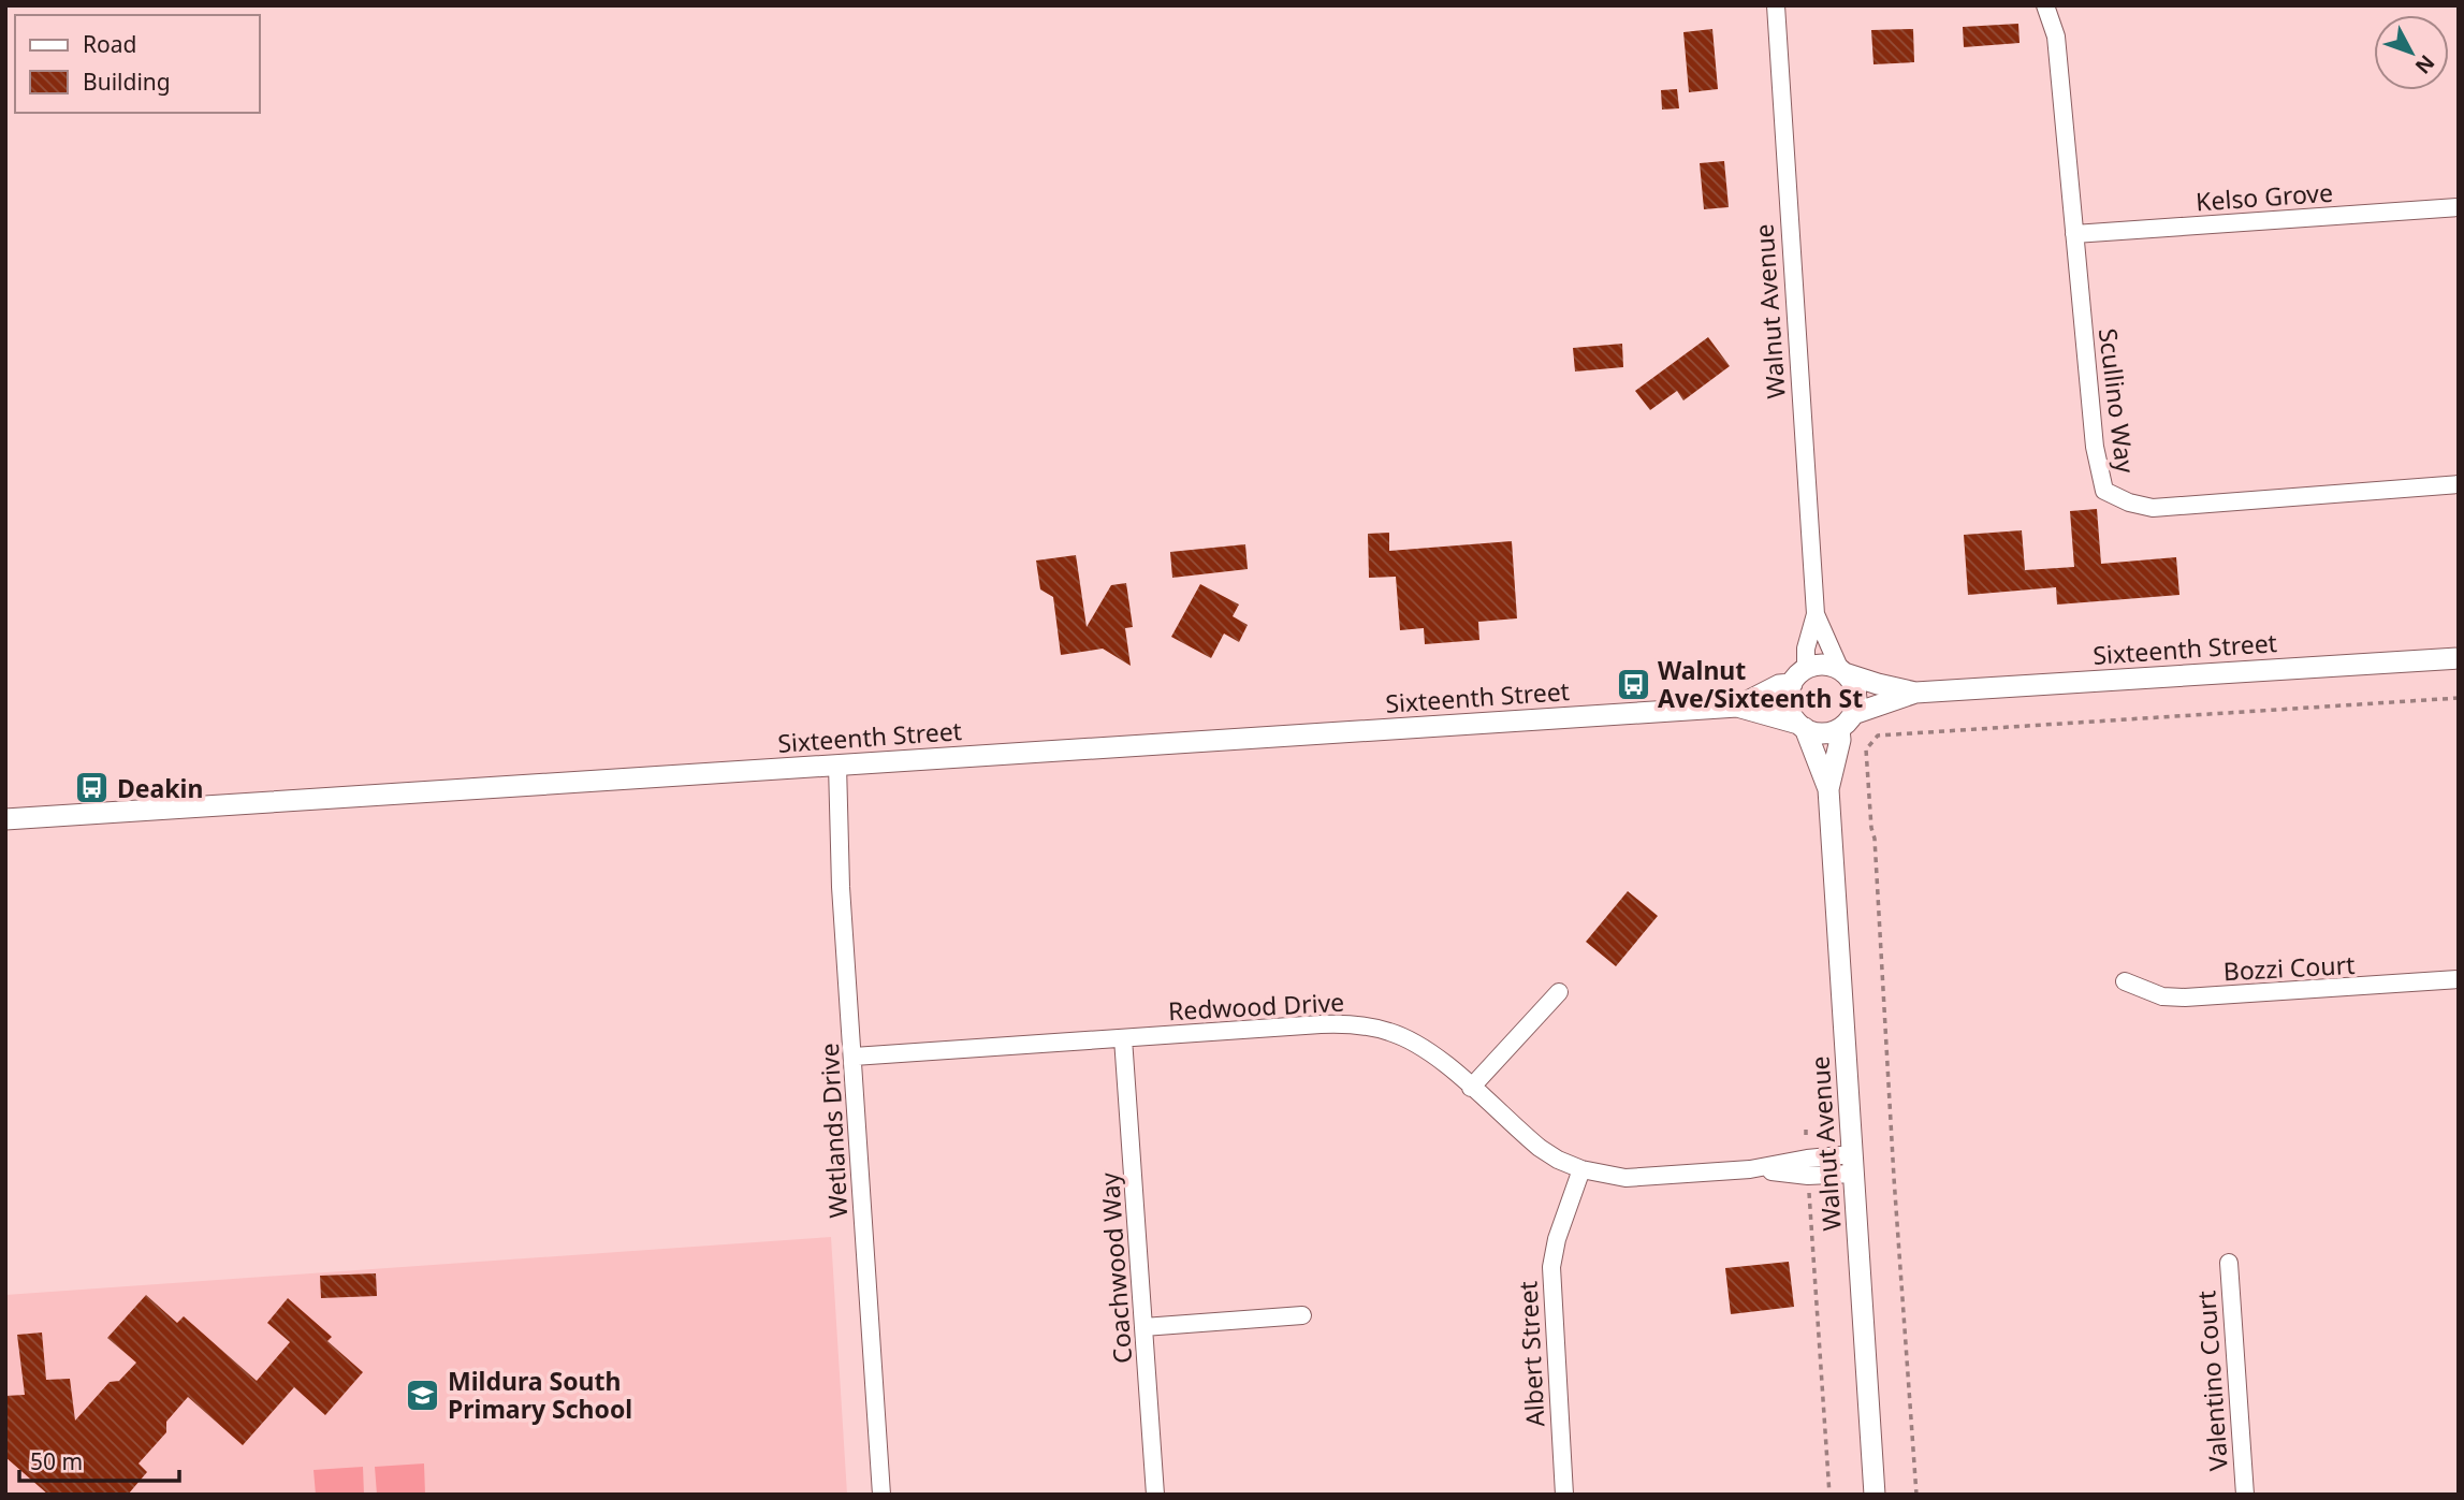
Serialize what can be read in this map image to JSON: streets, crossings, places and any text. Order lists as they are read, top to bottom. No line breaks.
{"streets":{"street":["Kelso Grove","Walnut Avenue","Scullino Way","Sixteenth Street","Bozzi Court","Redwood Drive","Wetlands Drive","Coachwood Way","Albert Street","Valentino Court"]},"crossings":[["Kelso Grove","Scullino Way"],["Walnut Avenue","Sixteenth Street"],["Walnut Avenue","Redwood Drive"],["Sixteenth Street","Wetlands Drive"],["Redwood Drive","Wetlands Drive"],["Redwood Drive","Coachwood Way"],["Redwood Drive","Albert Street"]],"places":{"bus stop":["Walnut Ave/Sixteenth St","Deakin"],"school or university":["Mildura South Primary School"]},"legend":["Road","Building"],"scale_bar":"50 m","north":"bottom right"}
